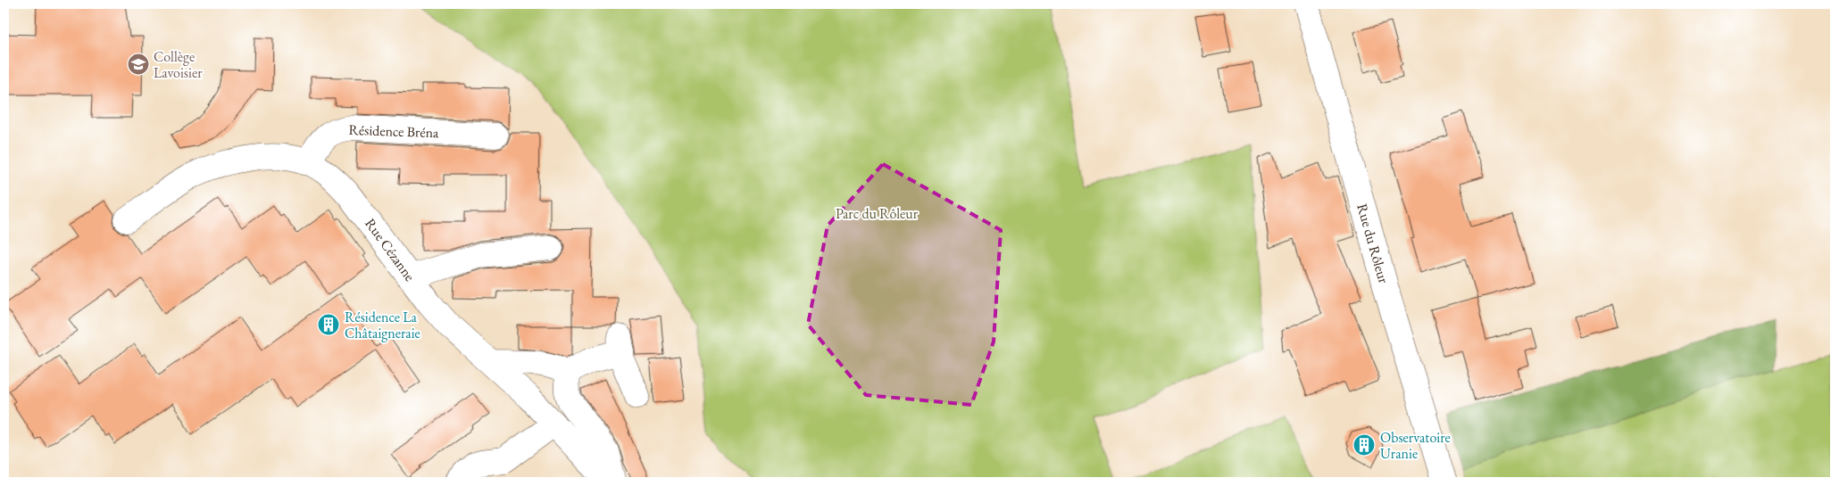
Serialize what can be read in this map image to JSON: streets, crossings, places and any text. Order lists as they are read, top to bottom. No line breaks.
{"streets":{"street":["Résidence Bréna","Rue du Rôleur","Rue Cézanne"]},"crossings":[["Résidence Bréna","Rue Cézanne"]],"parks":["Parc du Rôleur"],"places":{"school or university":["Collège Lavoisier"],"building":["Résidence La Châtaigneraie","Observatoire Uranie"]}}
